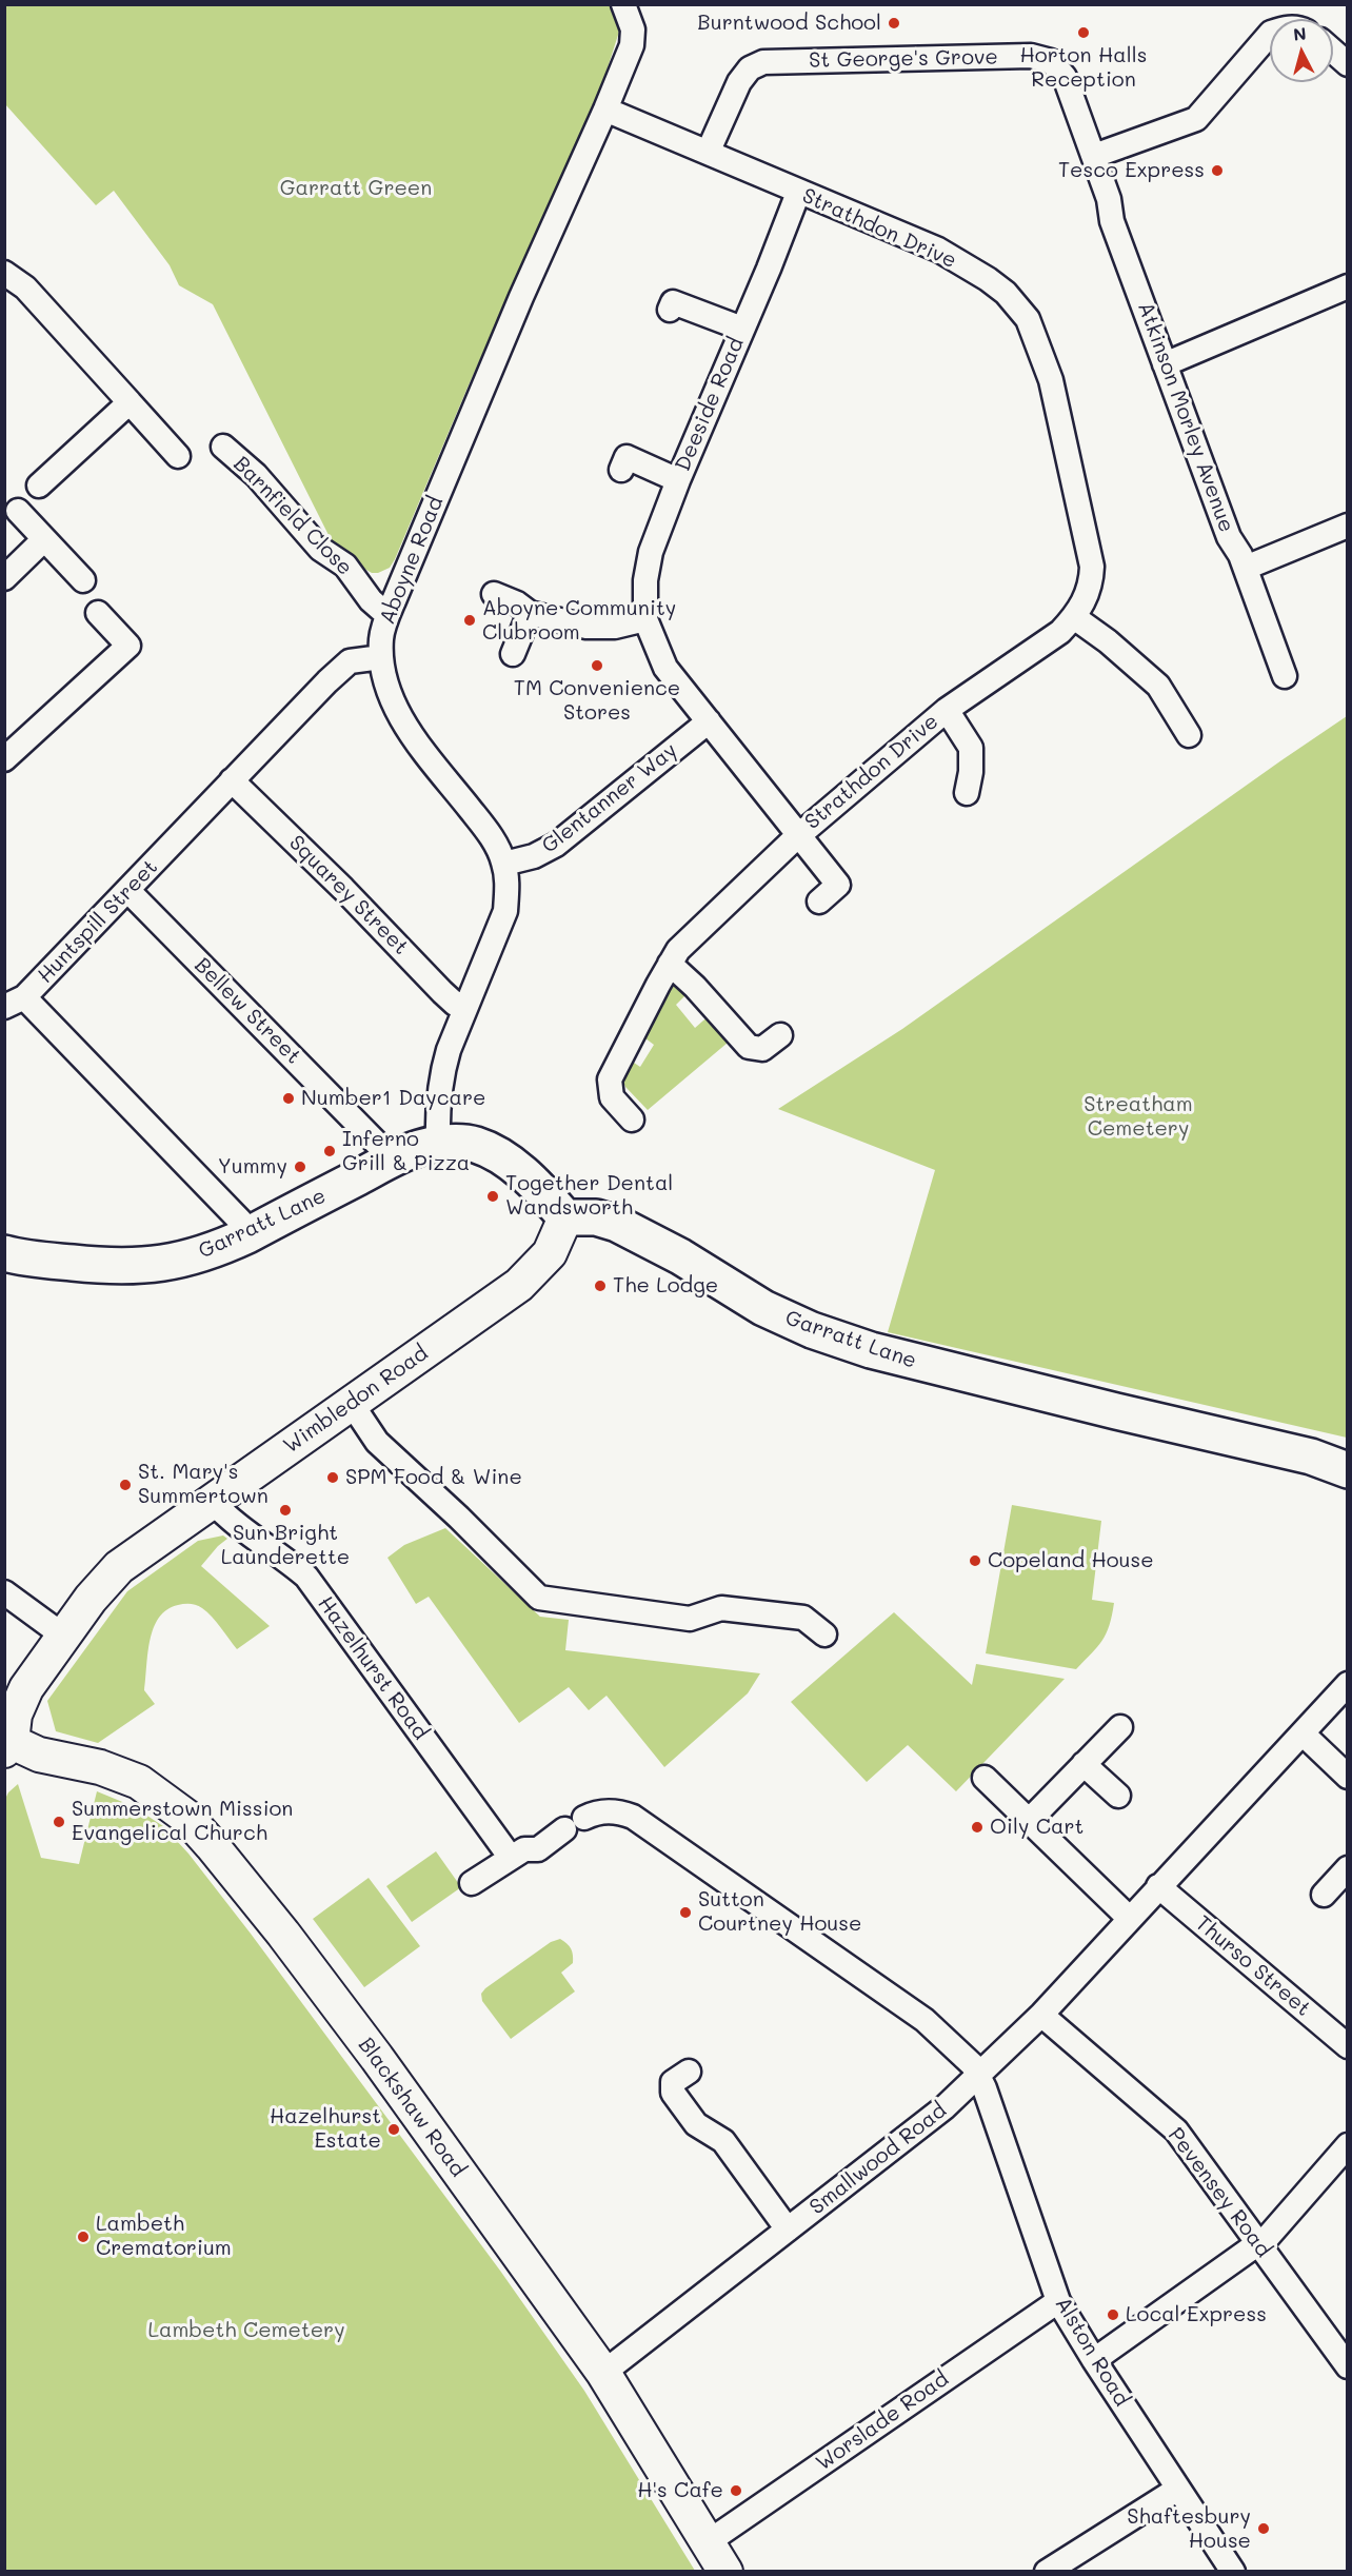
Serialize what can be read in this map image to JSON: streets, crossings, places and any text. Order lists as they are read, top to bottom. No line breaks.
{"streets":{"main road":["Garratt Lane"],"street":["St George's Grove","Strathdon Drive","Deeside Road","Atkinson Morley Avenue","Barnfield Close","Aboyne Road","Glentanner Way","Squarey Street","Huntspill Street","Bellew Street","Wimbledon Road","Hazelhurst Road","Thurso Street","Blackshaw Road","Smallwood Road","Pevensey Road","Alston Road","Worslade Road"]},"crossings":[["St George's Grove","Strathdon Drive"],["St George's Grove","Atkinson Morley Avenue"],["Strathdon Drive","Deeside Road"],["Strathdon Drive","Aboyne Road"],["Deeside Road","Glentanner Way"],["Barnfield Close","Aboyne Road"],["Aboyne Road","Glentanner Way"],["Aboyne Road","Squarey Street"],["Aboyne Road","Huntspill Street"],["Aboyne Road","Garratt Lane"],["Squarey Street","Huntspill Street"],["Huntspill Street","Bellew Street"],["Huntspill Street","Garratt Lane"],["Bellew Street","Garratt Lane"],["Garratt Lane","Wimbledon Road"],["Wimbledon Road","Hazelhurst Road"],["Wimbledon Road","Blackshaw Road"],["Thurso Street","Smallwood Road"],["Blackshaw Road","Smallwood Road"],["Blackshaw Road","Worslade Road"],["Smallwood Road","Pevensey Road"],["Smallwood Road","Alston Road"],["Alston Road","Worslade Road"]],"parks":["Garratt Green","Streatham Cemetery","Lambeth Cemetery"],"places":["Burntwood School","Horton Halls Reception","Tesco Express","Aboyne Community Clubroom","TM Convenience Stores","Number1 Daycare","Inferno Grill & Pizza","Yummy","Together Dental Wandsworth","The Lodge","SPM Food & Wine","St. Mary's Summertown","Sun Bright Launderette","Copeland House","Summerstown Mission Evangelical Church","Oily Cart","Sutton Courtney House","Hazelhurst Estate","Lambeth Crematorium","Local Express","H's Cafe","Shaftesbury House"],"north":"top"}
